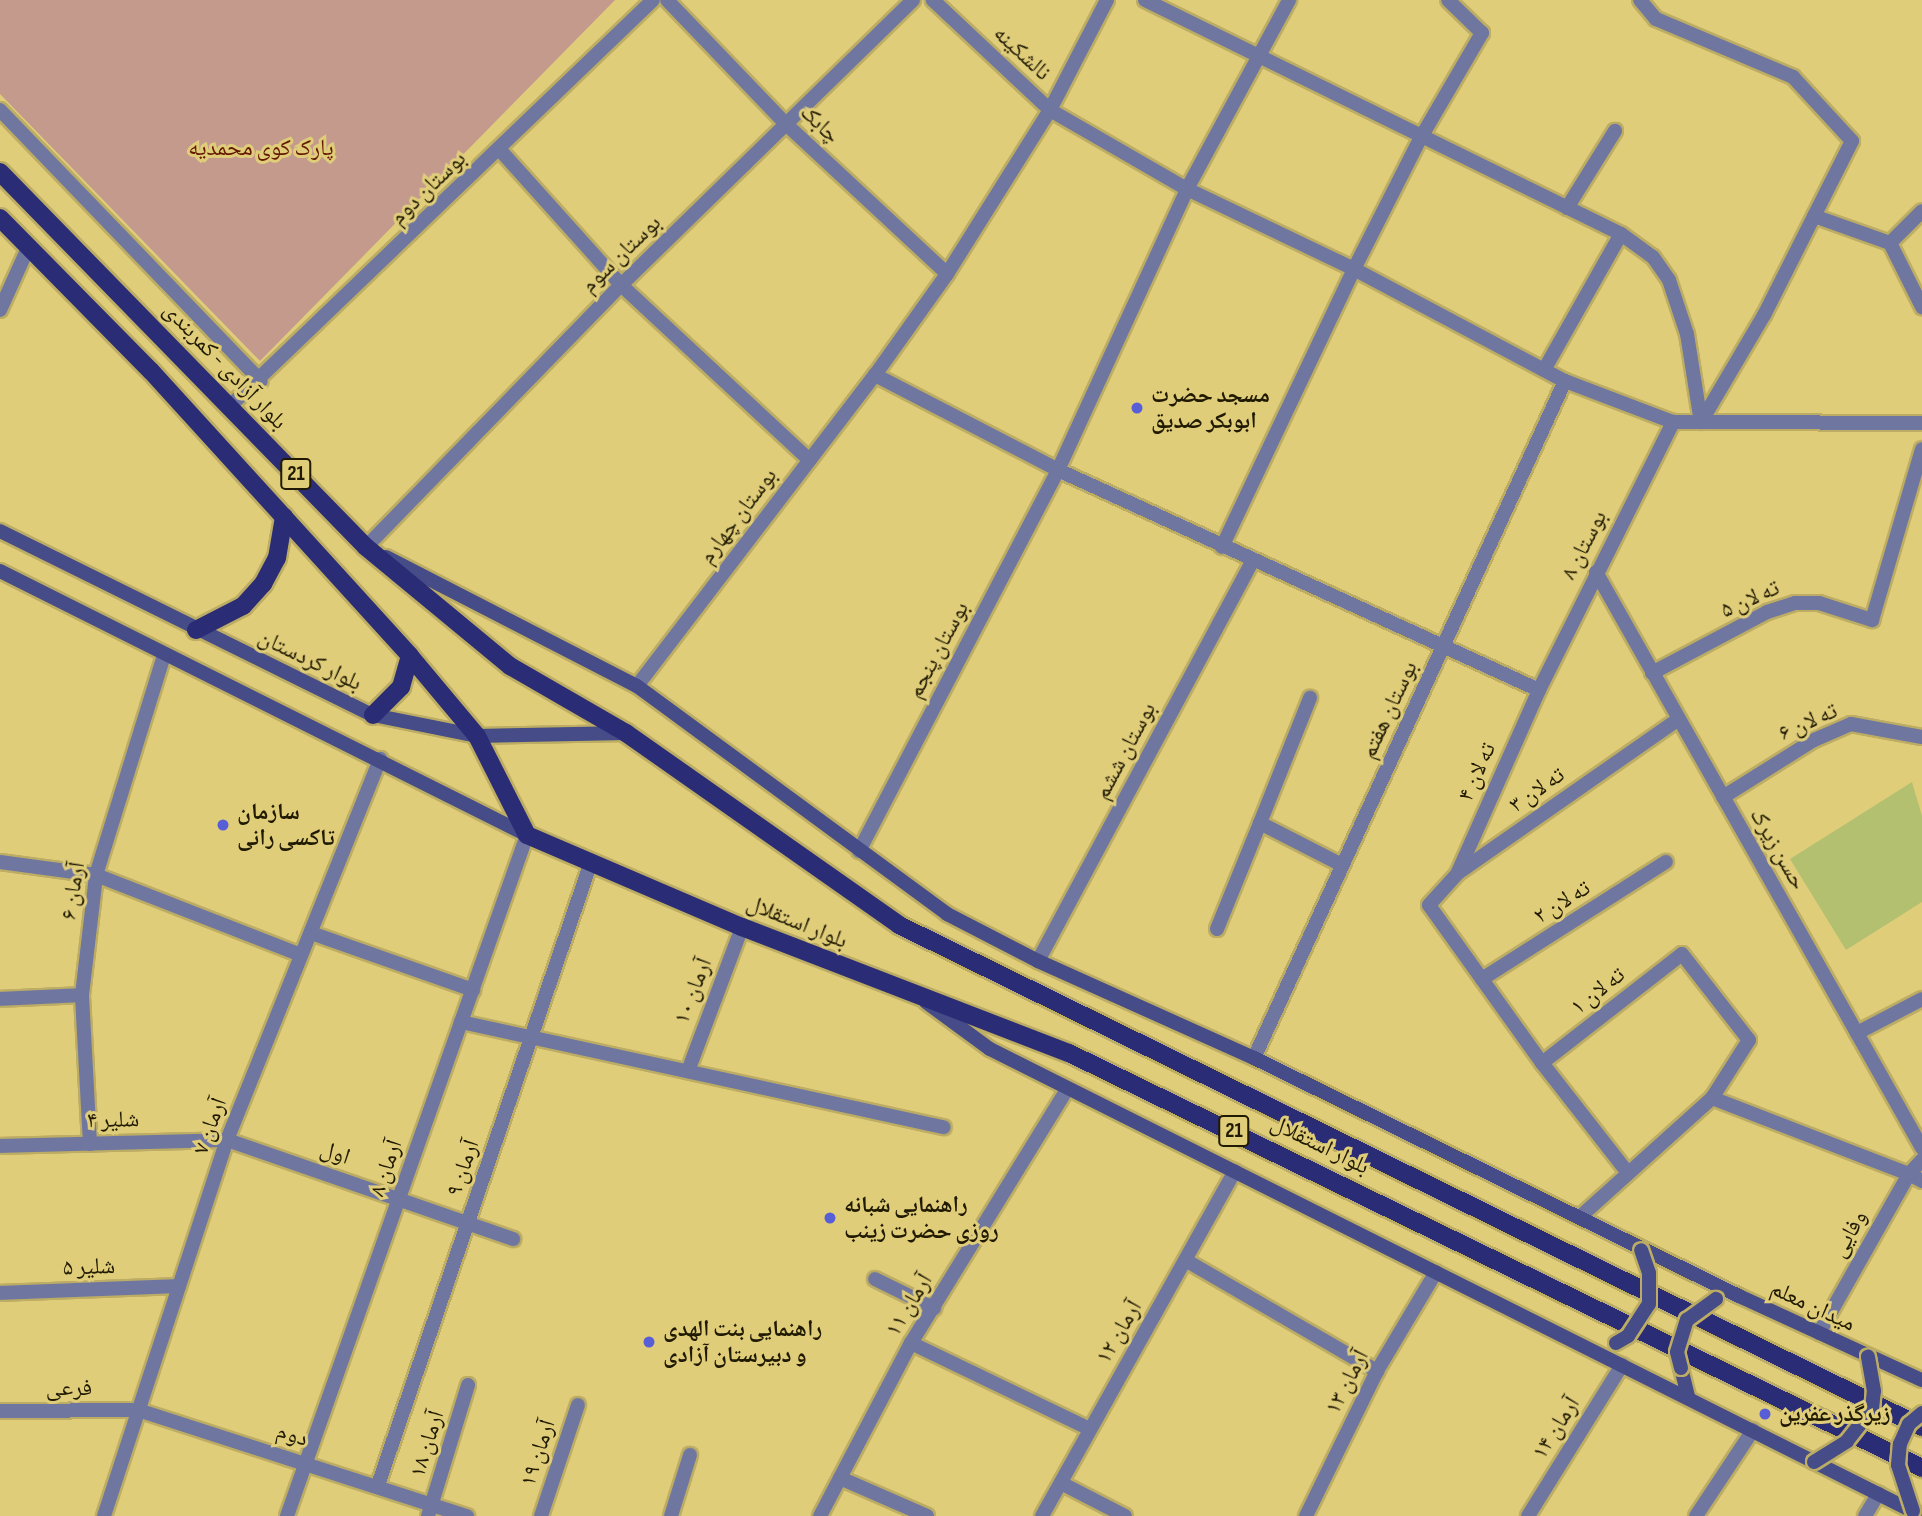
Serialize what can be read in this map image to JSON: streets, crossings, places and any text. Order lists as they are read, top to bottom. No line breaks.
{"streets":{"main road":["بلوار آزادی - کمربندی","21","بلوار کردستان","بلوار استقلال","میدان معلم"],"street":["نالشکینه","چابک","بوستان دوم","بوستان سوم","بوستان چهارم","بوستان ۸","ته لان ۵","بوستان پنجم","بوستان هفتم","ته لان ۶","بوستان ششم","ته لان ۴","ته لان ۳","حسن زیرک","آرمان ۶","ته لان ۲","آرمان ۱۰","ته لان ۱","شلیر ۴","آرمان ۷","اول","آرمان ۸","آرمان ۹","وفایی","شلیر ۵","آرمان ۱۱","آرمان ۱۲","آرمان ۱۳","فرعی","آرمان ۱۴","دوم","آرمان ۱۸","آرمان ۱۹"]},"crossings":[["نالشکینه","بوستان چهارم"],["نالشکینه","بوستان ۸"],["نالشکینه","بوستان پنجم"],["نالشکینه","بوستان هفتم"],["چابک","بوستان سوم"],["چابک","بوستان چهارم"],["بوستان دوم","بلوار آزادی - کمربندی"],["بوستان سوم","بلوار آزادی - کمربندی"],["بوستان سوم","میدان معلم"],["بلوار آزادی - کمربندی","بلوار کردستان"],["بلوار آزادی - کمربندی","بلوار استقلال"],["بلوار آزادی - کمربندی","میدان معلم"],["بوستان چهارم","میدان معلم"],["بوستان ۸","ته لان ۴"],["بوستان ۸","حسن زیرک"],["ته لان ۵","حسن زیرک"],["بوستان پنجم","میدان معلم"],["بلوار کردستان","بلوار استقلال"],["بوستان هفتم","میدان معلم"],["ته لان ۶","حسن زیرک"],["بوستان ششم","میدان معلم"],["ته لان ۴","ته لان ۳"],["ته لان ۳","حسن زیرک"],["ته لان ۳","ته لان ۲"],["آرمان ۶","شلیر ۴"],["بلوار استقلال","آرمان ۱۰"],["بلوار استقلال","آرمان ۸"],["بلوار استقلال","آرمان ۹"],["شلیر ۴","آرمان ۷"],["شلیر ۴","اول"],["آرمان ۷","اول"],["آرمان ۷","شلیر ۵"],["آرمان ۷","فرعی"],["آرمان ۷","دوم"],["اول","آرمان ۸"],["اول","آرمان ۹"],["آرمان ۸","دوم"],["آرمان ۹","دوم"],["وفایی","میدان معلم"],["فرعی","دوم"],["دوم","آرمان ۱۸"]],"parks":["پارک کوی محمدیه"],"places":["مسجد حضرت ابوبکر صدیق","سازمان تاکسی رانی","راهنمایی شبانه روزی حضرت زینب","راهنمایی بنت الهدی و دبیرستان آزادی","زیرگذر عفرین"]}
